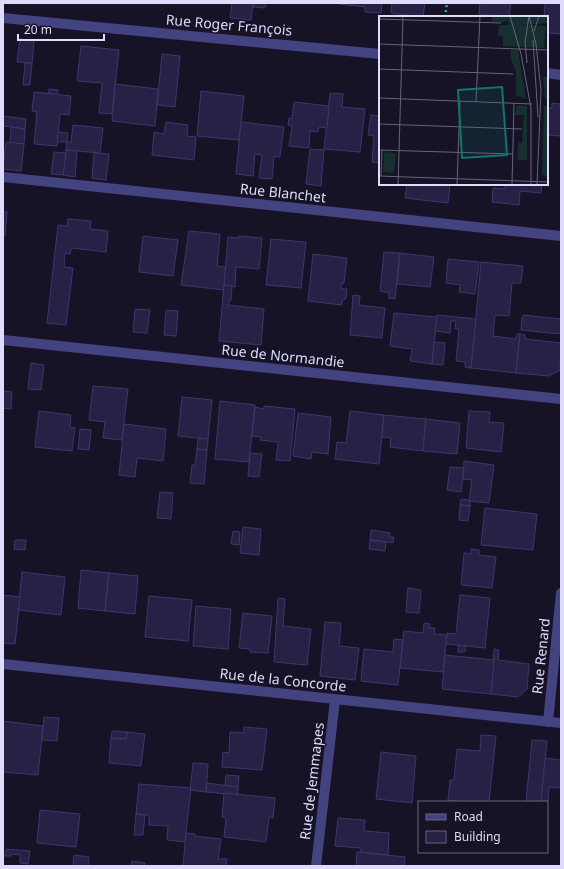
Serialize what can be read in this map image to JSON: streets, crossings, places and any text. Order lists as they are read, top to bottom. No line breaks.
{"streets":{"street":["Rue Roger François","Rue Blanchet","Rue de Normandie","Rue Renard","Rue de la Concorde","Rue de Jemmapes"]},"crossings":[["Rue Renard","Rue de la Concorde"],["Rue de la Concorde","Rue de Jemmapes"]],"legend":["Road","Building"],"scale_bar":"20 m"}
